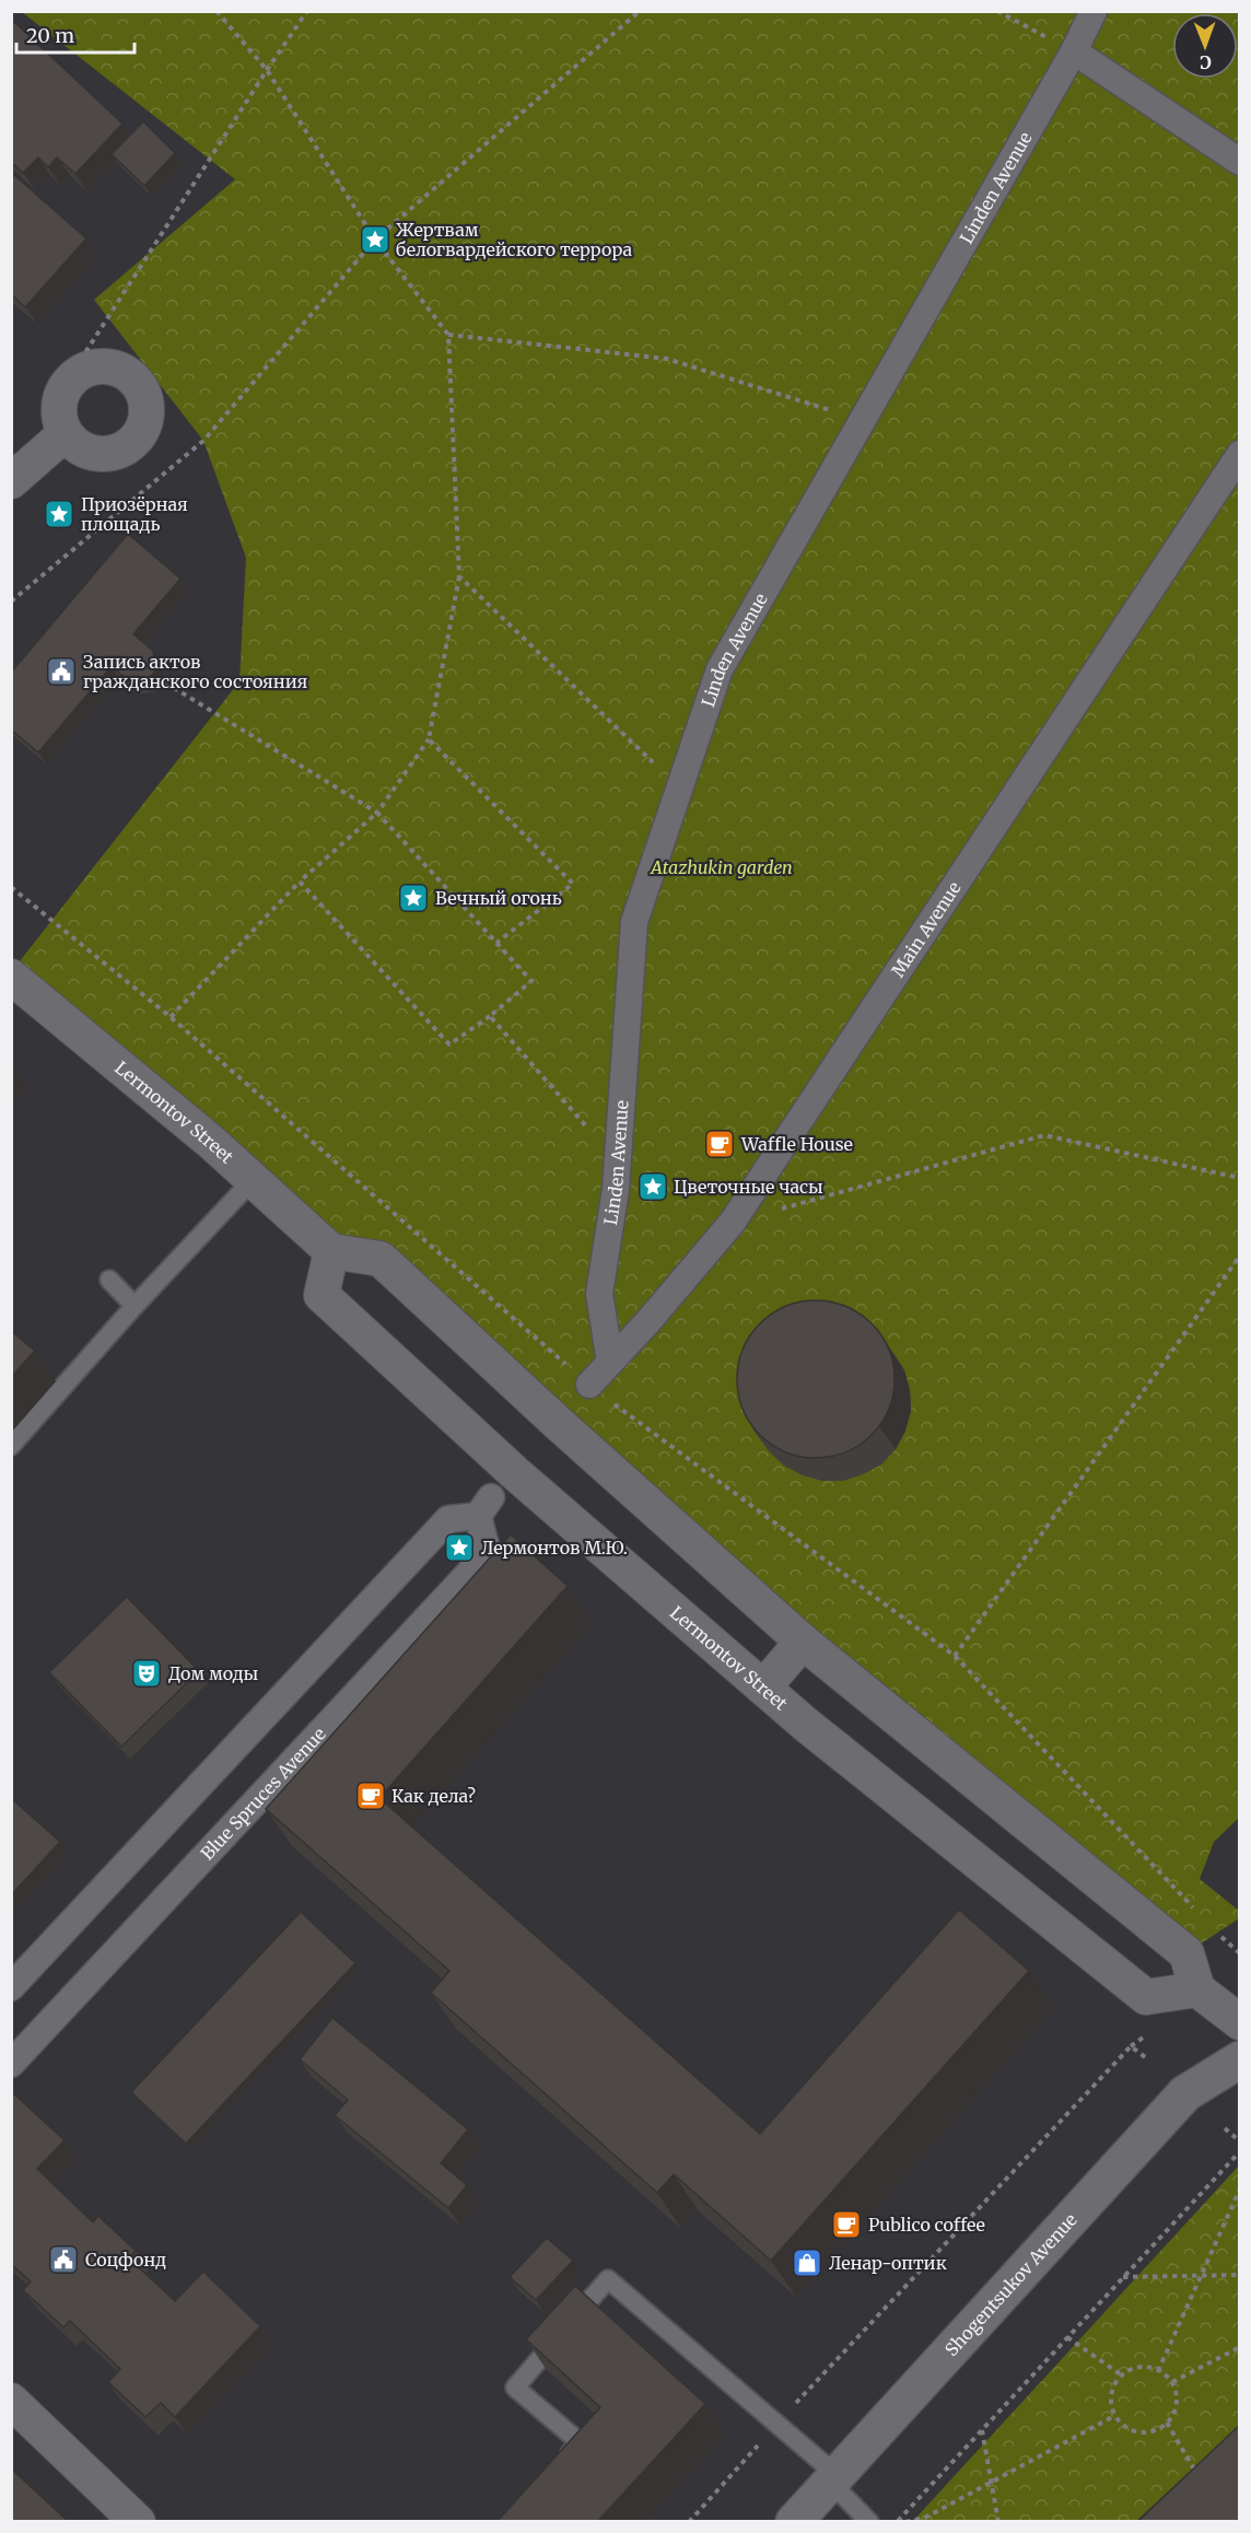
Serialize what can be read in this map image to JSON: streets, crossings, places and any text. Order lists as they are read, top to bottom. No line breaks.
{"streets":{"main road":["Shogentsukov Avenue"],"street":["Linden Avenue","Main Avenue","Lermontov Street","Blue Spruces Avenue"]},"crossings":[["Linden Avenue","Main Avenue"]],"parks":["Atazhukin garden"],"places":{"place":["Жертвам белогвардейского террора","Приозёрная площадь","Вечный огонь","Цветочные часы","Лермонтов М.Ю."],"public building":["Запись актов гражданского состояния","Соцфонд"],"cafe":["Waffle House","Как дела?","Publico coffee"],"theatre":["Дом моды"],"shop":["Ленар-оптик"]},"scale_bar":"20 m","north":"bottom"}
